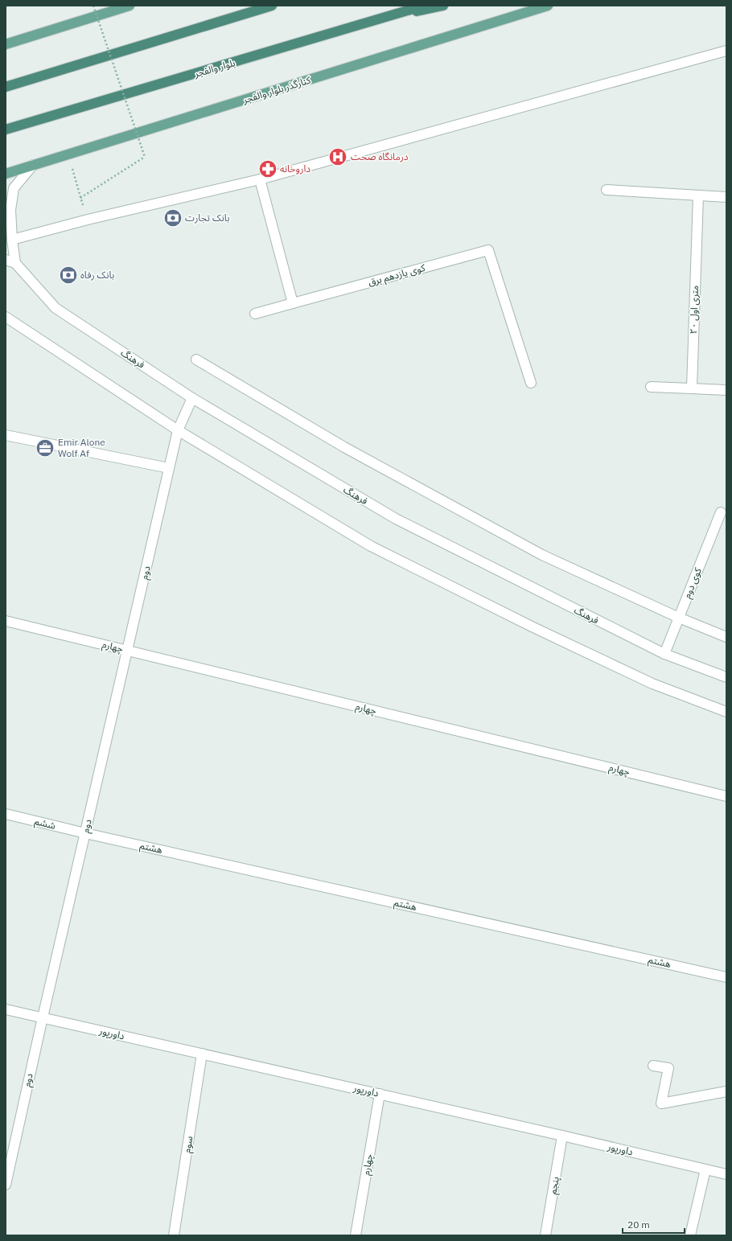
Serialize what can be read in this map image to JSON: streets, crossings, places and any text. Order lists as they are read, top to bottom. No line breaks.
{"streets":{"highway":["بلوار والفجر"],"main road":["کنارگذر بلوار والفجر"],"street":["کوی یازدهم برق","۲۰ متری اول","فرهنگ","دوم","کوی دوم","چهارم","ششم","هشتم","داورپور","سوم","پنجم"]},"crossings":[["فرهنگ","دوم"],["فرهنگ","کوی دوم"],["دوم","چهارم"],["دوم","ششم"],["دوم","هشتم"],["دوم","داورپور"],["چهارم","داورپور"],["ششم","هشتم"],["داورپور","سوم"],["داورپور","پنجم"]],"places":{"hospital":["درمانگاه صحت"],"pharmacy":["داروخانه"],"bank":["بانک تجارت","بانک رفاه"],"office":["Emir Alone Wolf Af"]},"scale_bar":"20 m"}
